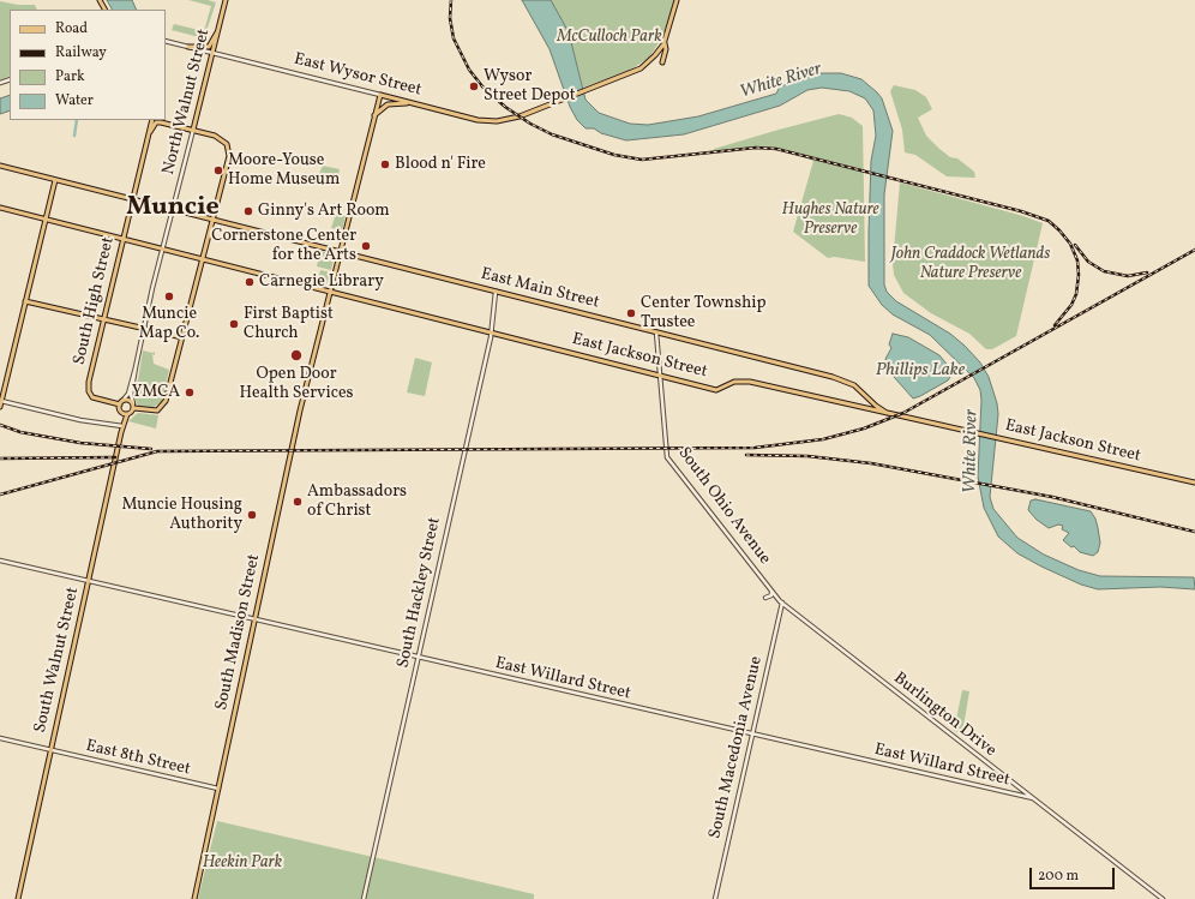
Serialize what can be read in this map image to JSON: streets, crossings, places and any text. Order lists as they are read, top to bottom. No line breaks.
{"streets":{"main road":["East Wysor Street","North Walnut Street","East Main Street","South High Street","East Jackson Street","South Madison Street","South Walnut Street"],"street":["South Ohio Avenue","South Hackley Street","East Willard Street","Burlington Drive","South Macedonia Avenue","East 8th Street"]},"crossings":[["East Wysor Street","North Walnut Street"],["East Wysor Street","South Madison Street"],["North Walnut Street","East Main Street"],["East Main Street","South High Street"],["East Main Street","East Jackson Street"],["East Main Street","South Ohio Avenue"],["East Main Street","South Hackley Street"],["East Main Street","South Madison Street"],["South High Street","East Jackson Street"],["South High Street","South Walnut Street"],["East Jackson Street","South Ohio Avenue"],["East Jackson Street","South Hackley Street"],["East Jackson Street","South Madison Street"],["South Ohio Avenue","Burlington Drive"],["South Ohio Avenue","South Macedonia Avenue"],["South Hackley Street","East Willard Street"],["South Madison Street","East Willard Street"],["South Madison Street","East 8th Street"],["South Walnut Street","East Willard Street"],["South Walnut Street","East 8th Street"],["East Willard Street","Burlington Drive"],["East Willard Street","South Macedonia Avenue"],["Burlington Drive","South Macedonia Avenue"]],"districts":["Muncie"],"water":["White River","Phillips Lake"],"parks":["McCulloch Park","Hughes Nature Preserve","John Craddock Wetlands Nature Preserve","Heekin Park"],"places":["Wysor Street Depot","Blood n' Fire","Moore-Youse Home Museum","Ginny's Art Room","Cornerstone Center for the Arts","Carnegie Library","Muncie Map Co.","Center Township Trustee","First Baptist Church","Open Door Health Services","YMCA","Ambassadors of Christ","Muncie Housing Authority"],"legend":["Road","Railway","Park","Water"],"scale_bar":"200 m"}
